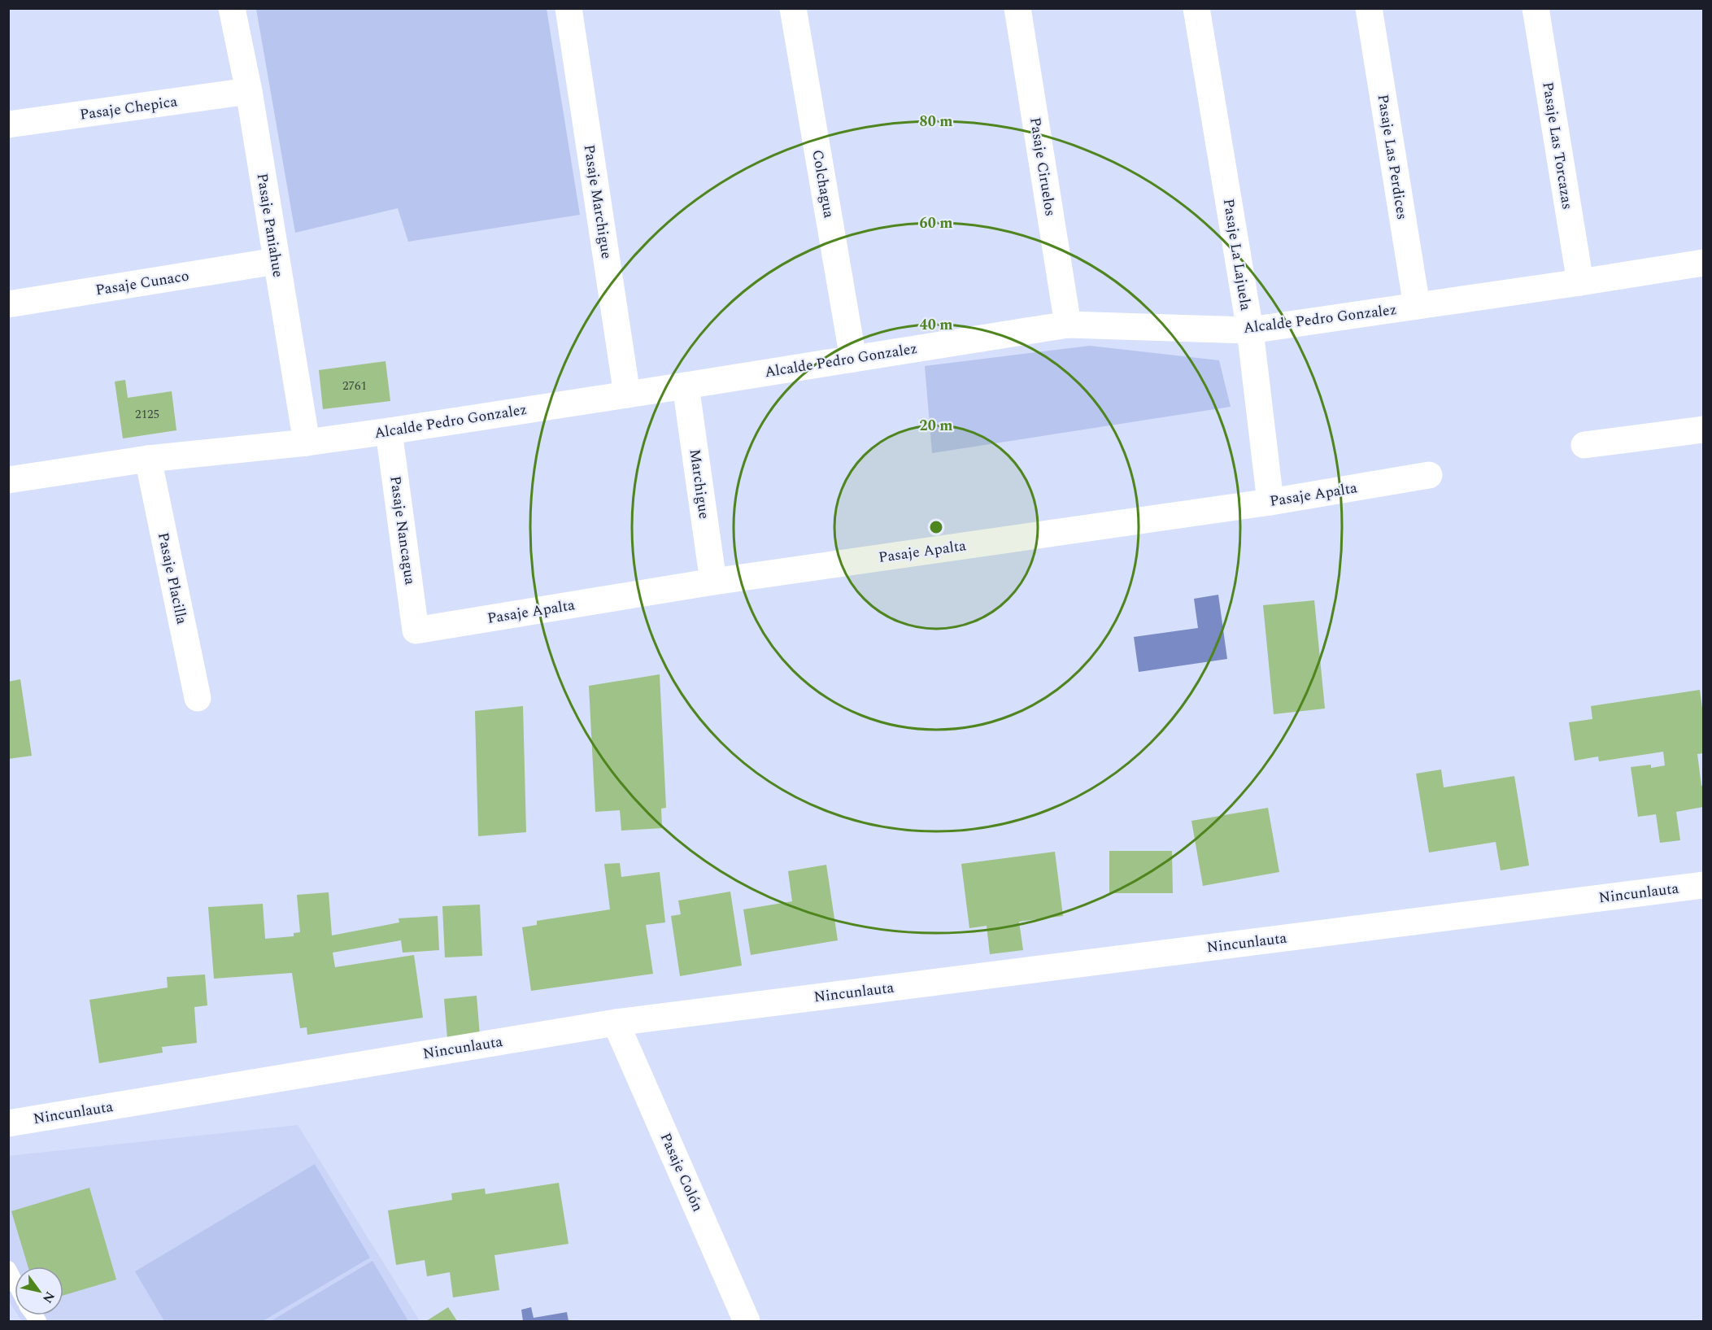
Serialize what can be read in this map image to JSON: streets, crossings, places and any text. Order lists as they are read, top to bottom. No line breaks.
{"streets":{"street":["Pasaje Chepica","Pasaje Las Torcazas","Pasaje Las Perdices","Pasaje Ciruelos","Colchagua","Pasaje Marchigue","Pasaje Paniahue","Pasaje La Lajuela","Pasaje Cunaco","Alcalde Pedro Gonzalez","Marchigue","Pasaje Apalta","Pasaje Nancagua","Pasaje Placilla","Nincunlauta","Pasaje Colón"]},"crossings":[["Pasaje Chepica","Pasaje Paniahue"],["Pasaje Las Torcazas","Alcalde Pedro Gonzalez"],["Pasaje Las Perdices","Alcalde Pedro Gonzalez"],["Pasaje Ciruelos","Alcalde Pedro Gonzalez"],["Colchagua","Alcalde Pedro Gonzalez"],["Pasaje Marchigue","Alcalde Pedro Gonzalez"],["Pasaje Paniahue","Pasaje Cunaco"],["Pasaje Paniahue","Alcalde Pedro Gonzalez"],["Pasaje La Lajuela","Alcalde Pedro Gonzalez"],["Pasaje La Lajuela","Pasaje Apalta"],["Alcalde Pedro Gonzalez","Marchigue"],["Alcalde Pedro Gonzalez","Pasaje Nancagua"],["Alcalde Pedro Gonzalez","Pasaje Placilla"],["Marchigue","Pasaje Apalta"],["Pasaje Apalta","Pasaje Nancagua"],["Nincunlauta","Pasaje Colón"]],"house_numbers":["2761","2125"],"north":"bottom right","rings":["80 m","60 m","40 m","20 m"]}
